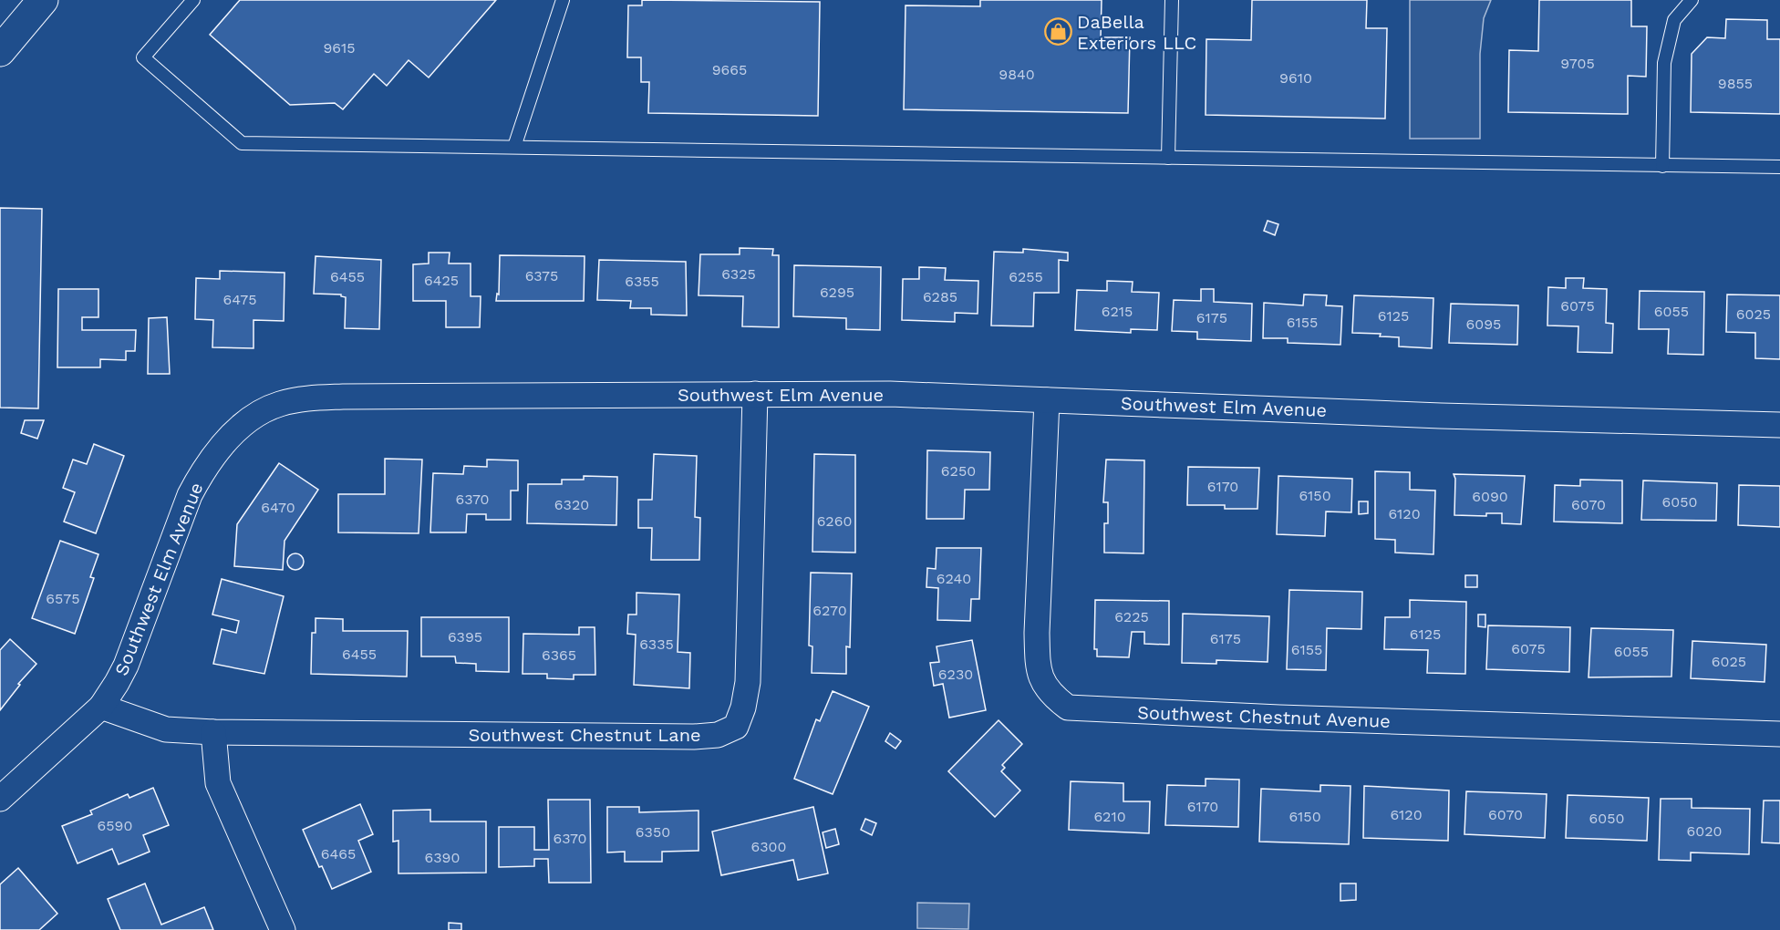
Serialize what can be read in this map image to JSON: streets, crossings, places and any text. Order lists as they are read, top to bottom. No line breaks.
{"streets":{"street":["Southwest Elm Avenue","Southwest Chestnut Avenue","Southwest Chestnut Lane"]},"crossings":[["Southwest Elm Avenue","Southwest Chestnut Avenue"],["Southwest Elm Avenue","Southwest Chestnut Lane"]],"places":{"shop":["DaBella Exteriors LLC"]},"house_numbers":["9615","9705","9665","9840","9610","9855","6325","6375","6455","6255","6425","6355","6295","6285","6475","6075","6215","6055","6025","6125","6175","6155","6095","6250","6170","6150","6090","6370","6050","6320","6070","6470","6120","6260","6240","6575","6270","6225","6125","6395","6175","6335","6075","6155","6055","6455","6365","6025","6230","6170","6120","6070","6210","6150","6050","6590","6020","6350","6370","6300","6465","6390"]}
